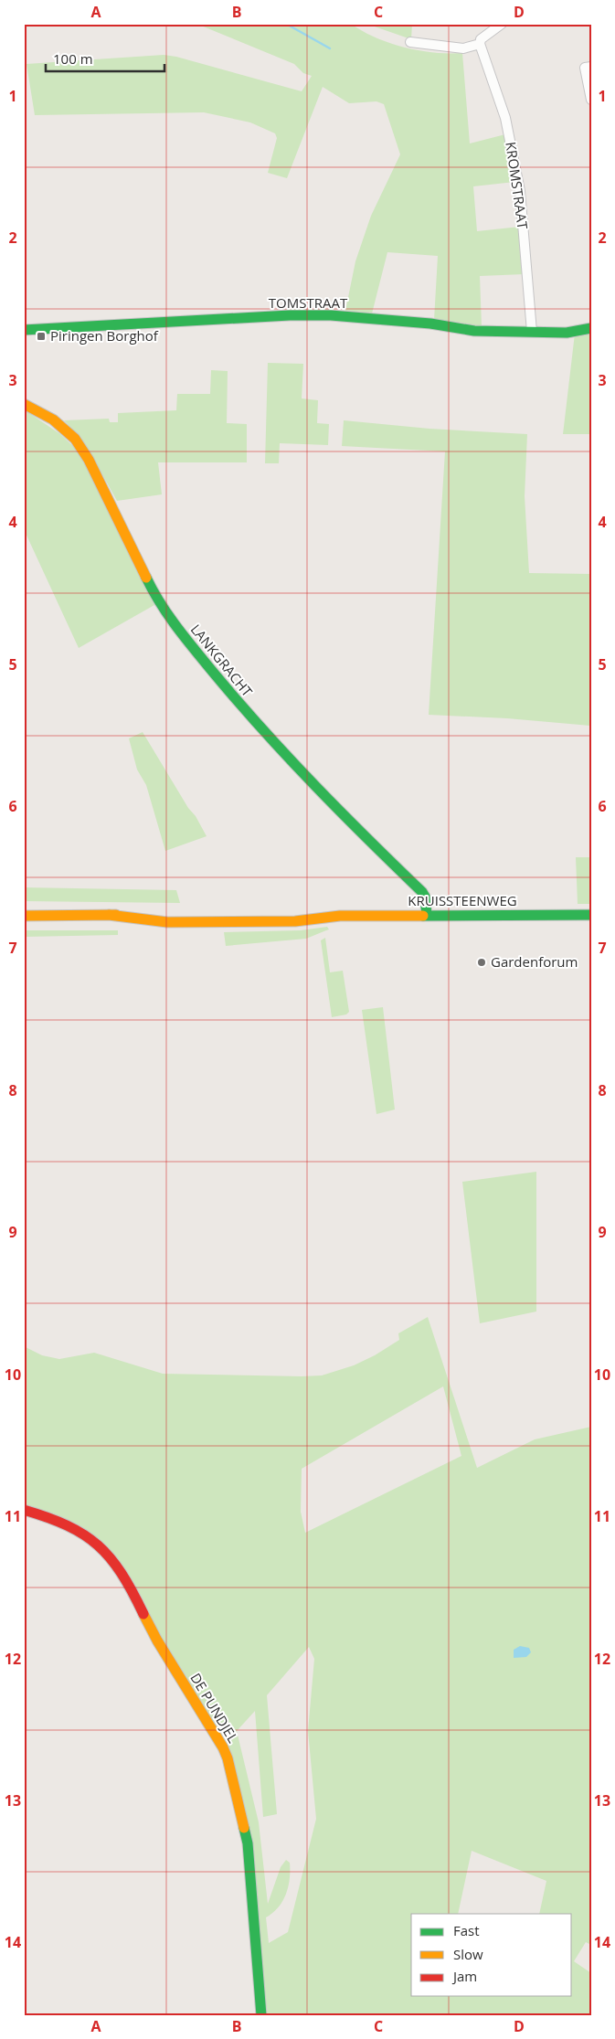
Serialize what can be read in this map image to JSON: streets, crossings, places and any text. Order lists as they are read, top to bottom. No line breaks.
{"streets":{"street":["KROMSTRAAT","TOMSTRAAT","LANKGRACHT","KRUISSTEENWEG","DE PUNDJEL"]},"crossings":[["KROMSTRAAT","TOMSTRAAT"],["LANKGRACHT","KRUISSTEENWEG"]],"places":{"transit":["Piringen Borghof"],"other":["Gardenforum"]},"legend":["Fast","Slow","Jam"],"scale_bar":"100 m","grid":{"columns":["A","B","C","D"],"rows":["1","2","3","4","5","6","7","8","9","10","11","12","13","14"]}}
